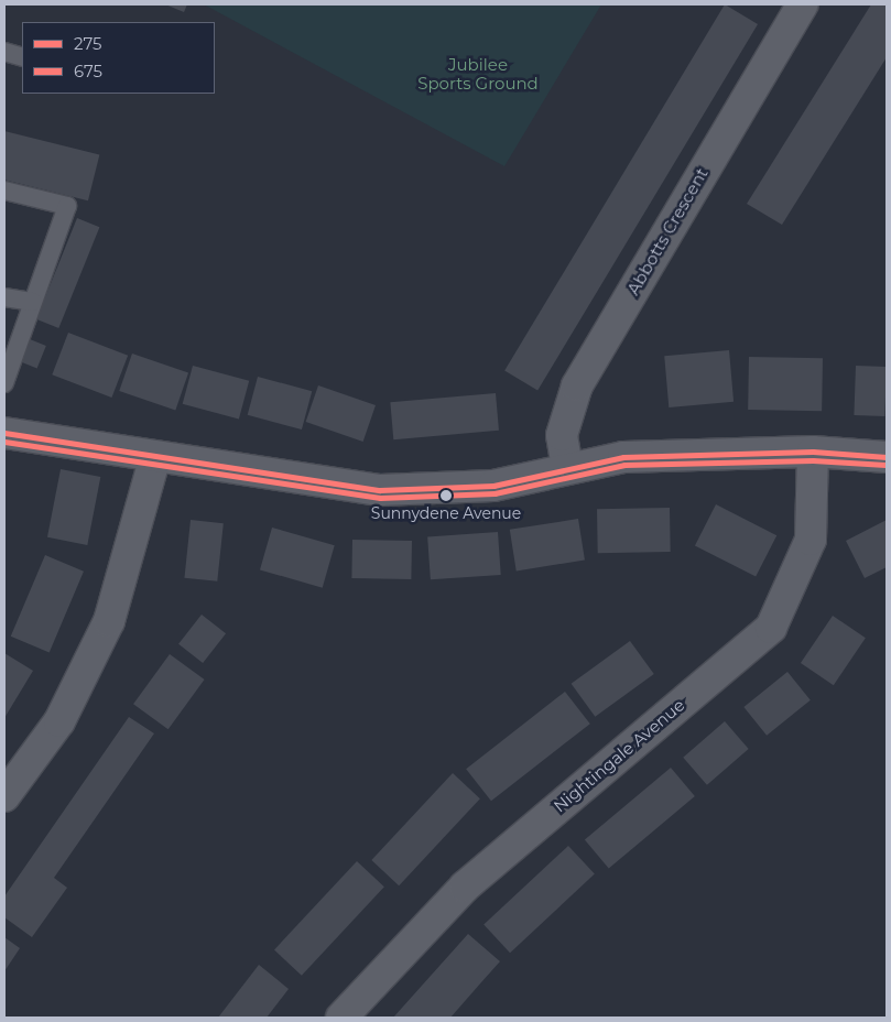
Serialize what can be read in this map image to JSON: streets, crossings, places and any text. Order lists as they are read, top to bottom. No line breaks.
{"streets":{"street":["Abbotts Crescent","Nightingale Avenue"]},"parks":["Jubilee Sports Ground"],"places":["Sunnydene Avenue"],"lines":["transit line 275","transit line 675"],"legend":["275","675"]}
